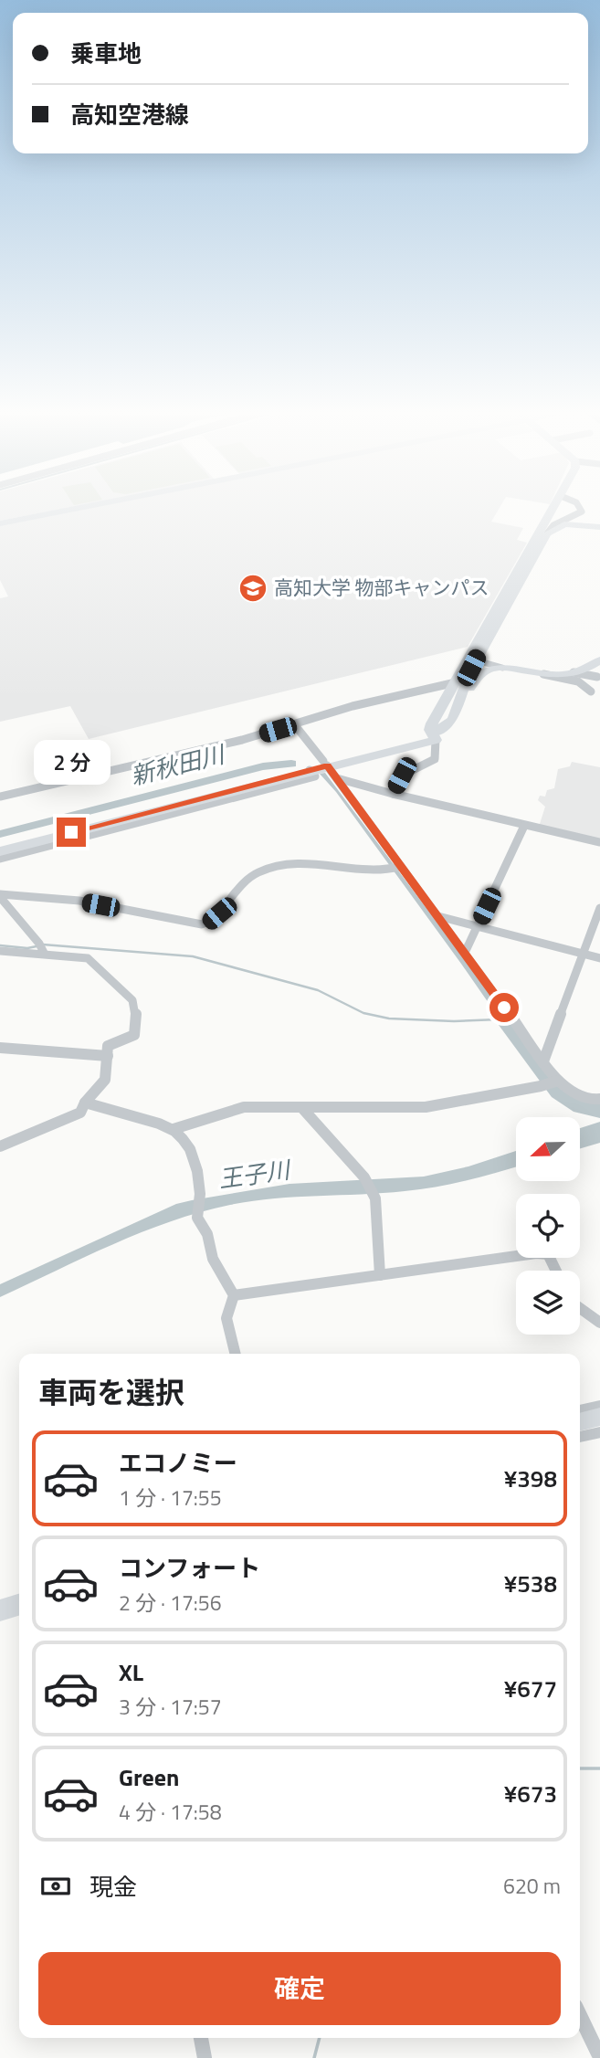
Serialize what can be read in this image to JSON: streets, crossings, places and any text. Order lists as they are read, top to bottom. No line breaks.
{"water":["新秋田川","王子川"],"places":{"school or university":["高知大学 物部キャンパス"]},"north":"left","page":{"banner":["乗車地","高知空港線"],"bubble":"2 分","heading":"車両を選択","list":[{"name":"エコノミー","note":"1 分 · 17:55","value":"¥398"},{"name":"コンフォート","note":"2 分 · 17:56","value":"¥538"},{"name":"XL","note":"3 分 · 17:57","value":"¥677"},{"name":"Green","note":"4 分 · 17:58","value":"¥673"}],"pay":["現金","620 m"],"buttons":"確定"}}
